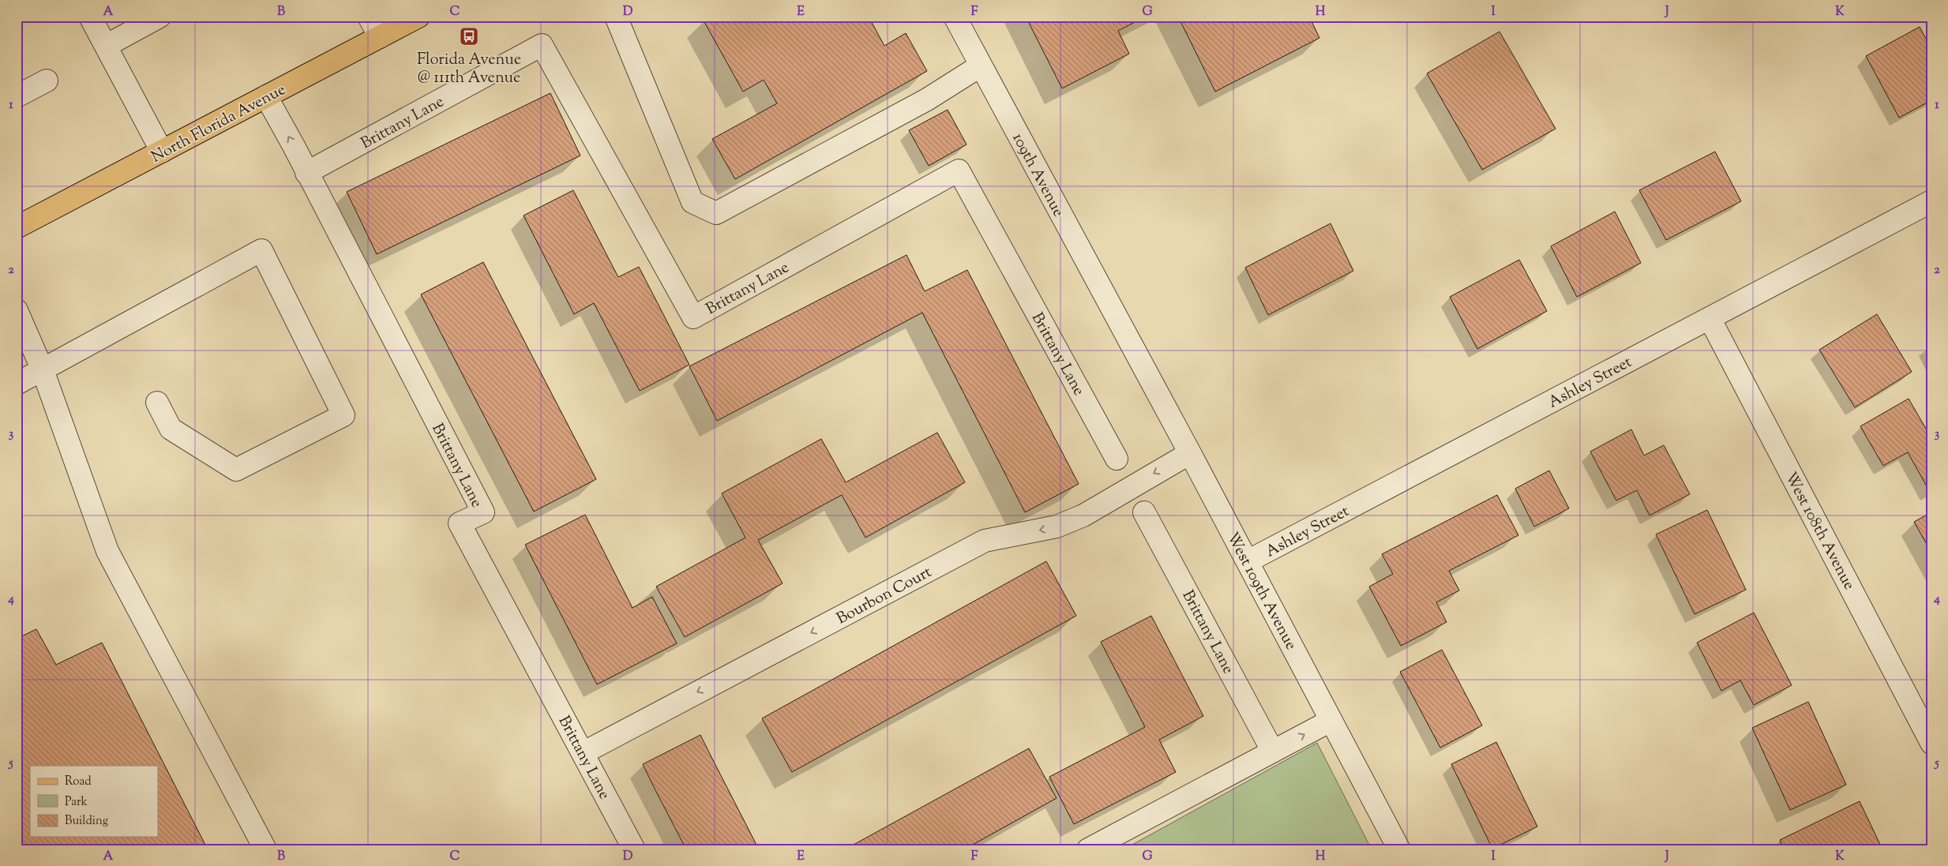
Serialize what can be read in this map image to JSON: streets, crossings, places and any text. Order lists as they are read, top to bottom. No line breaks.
{"streets":{"main road":["North Florida Avenue"],"street":["Brittany Lane","109th Avenue","Ashley Street","West 108th Avenue","West 109th Avenue","Bourbon Court"]},"crossings":[["Brittany Lane","North Florida Avenue"],["Brittany Lane","Bourbon Court"],["109th Avenue","West 109th Avenue"],["Ashley Street","West 108th Avenue"],["Ashley Street","West 109th Avenue"],["West 109th Avenue","Bourbon Court"]],"one_way":["Bourbon Court"],"places":{"bus stop":["Florida Avenue @ 111th Avenue"]},"legend":["Road","Park","Building"],"grid":{"columns":["A","B","C","D","E","F","G","H","I","J","K"],"rows":["1","2","3","4","5"]}}
